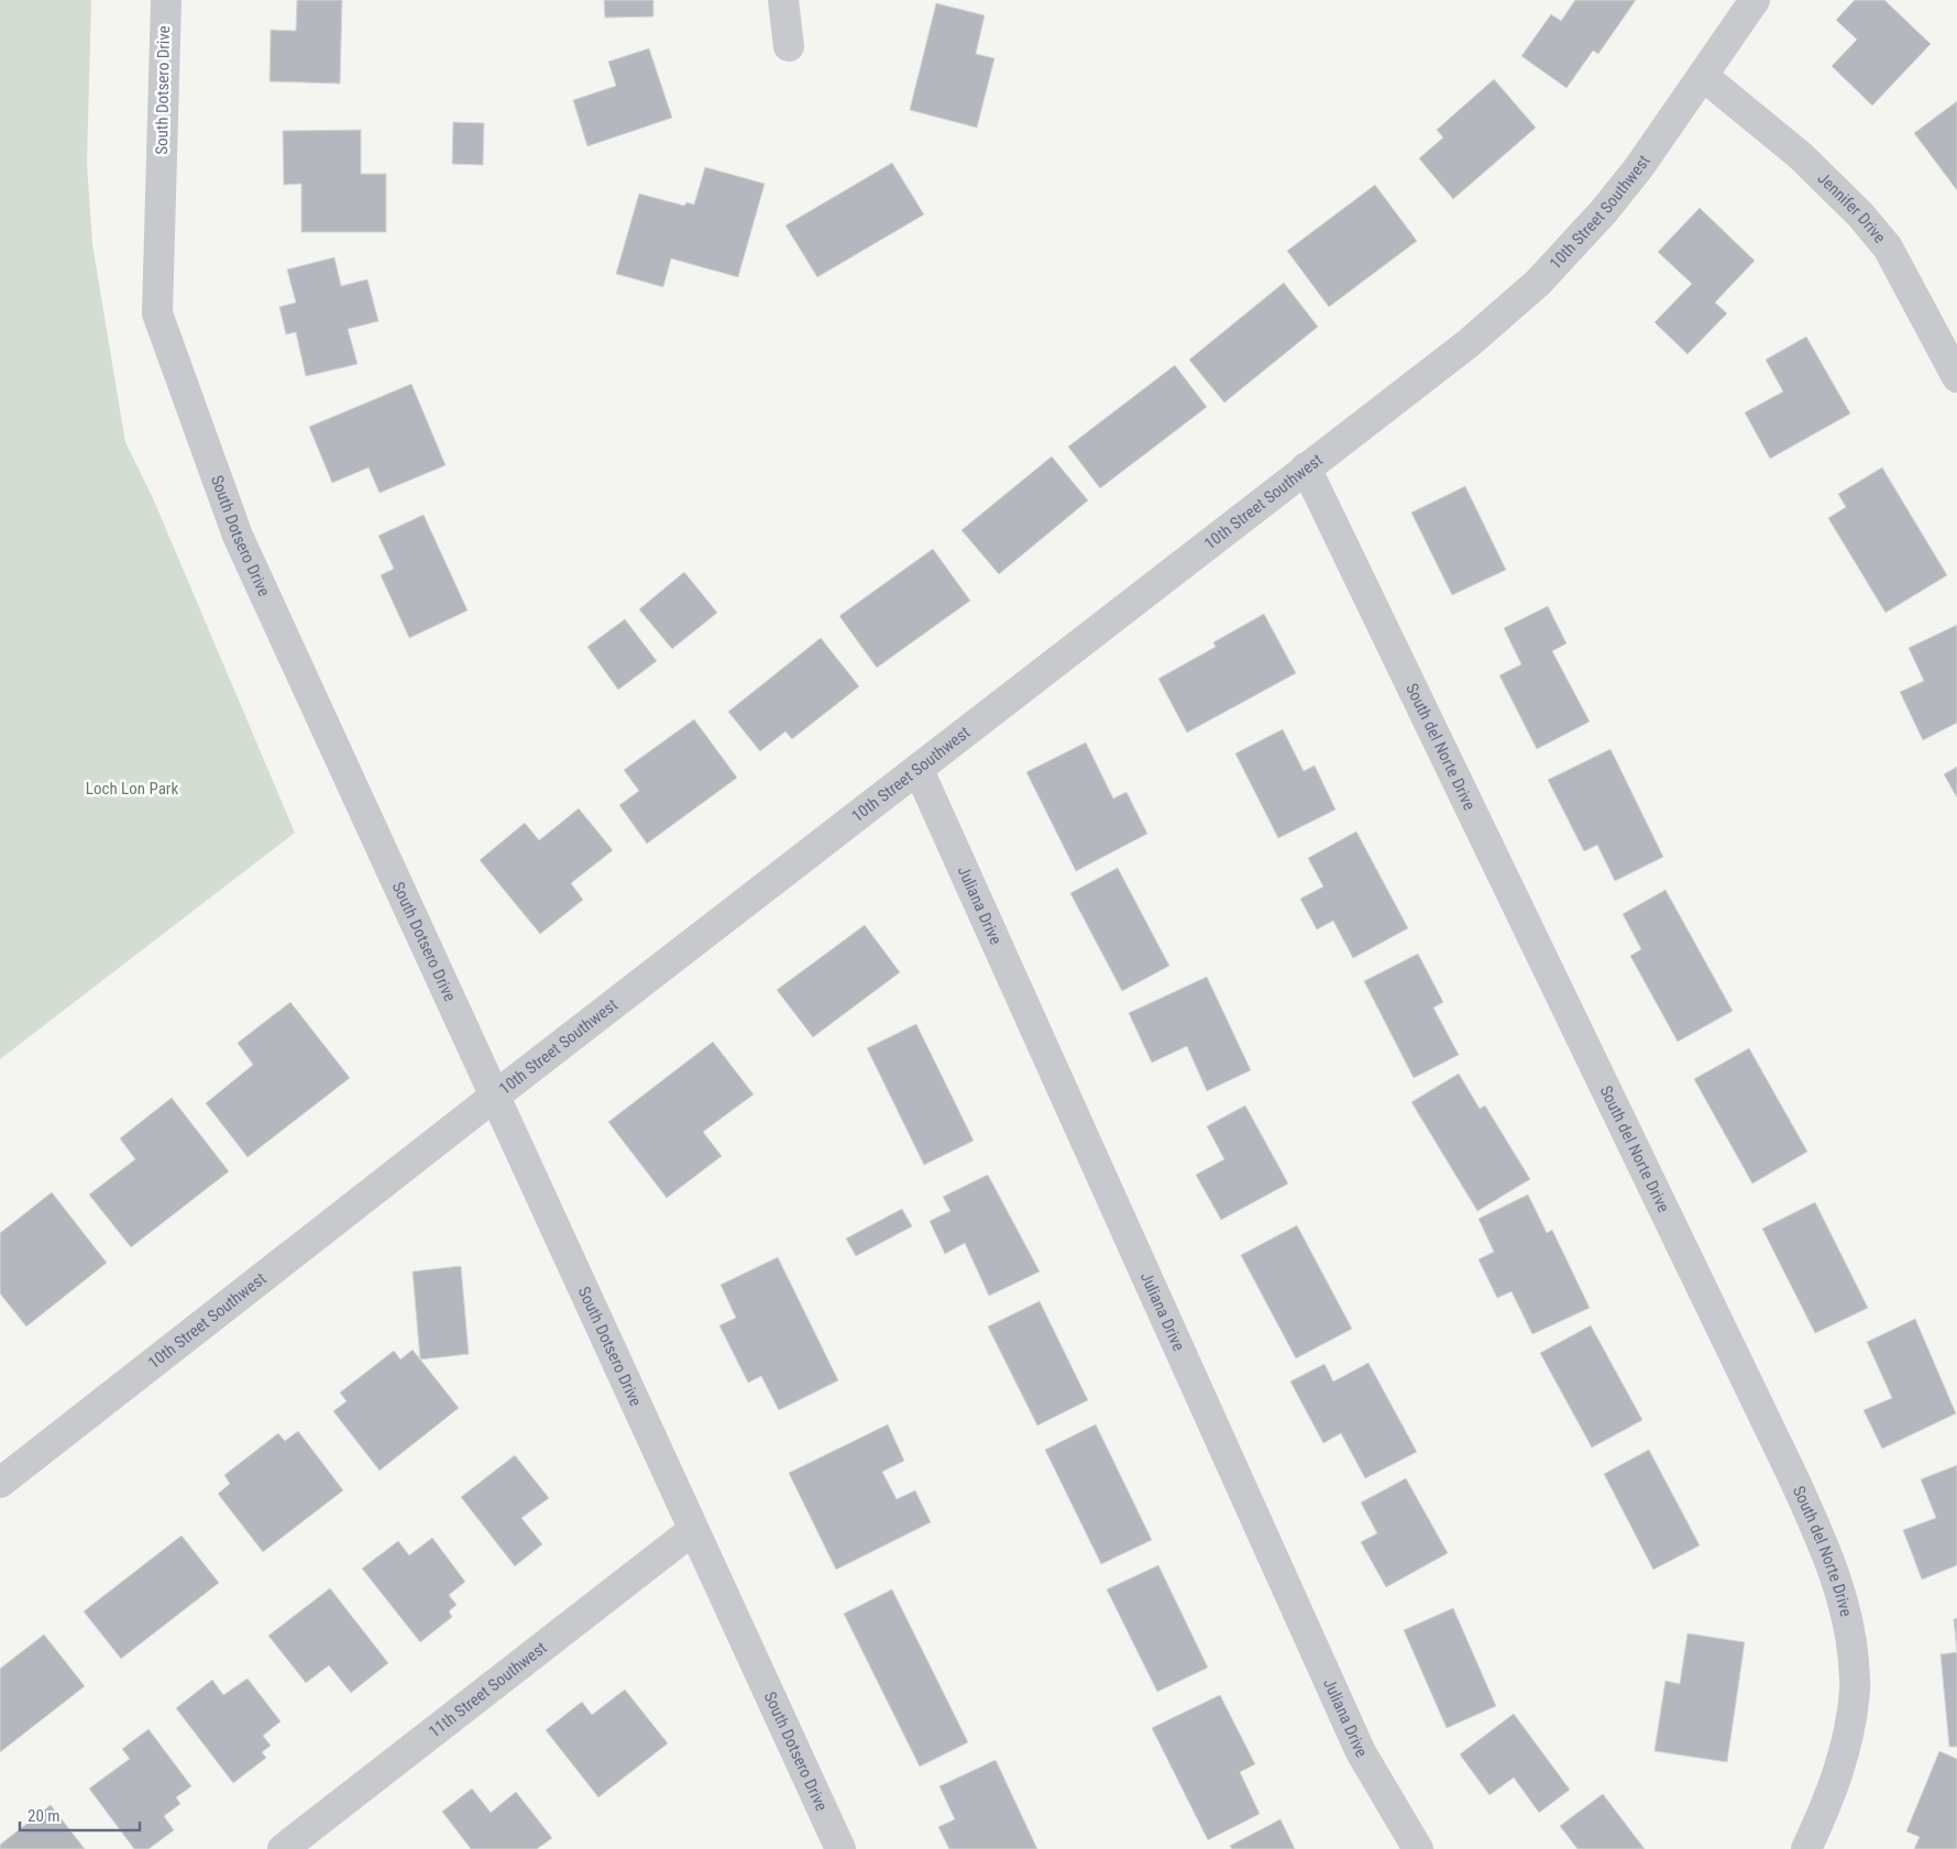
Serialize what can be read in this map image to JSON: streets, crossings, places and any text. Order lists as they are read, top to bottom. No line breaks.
{"streets":{"street":["South Dotsero Drive","Jennifer Drive","10th Street Southwest","South del Norte Drive","Juliana Drive","11th Street Southwest"]},"crossings":[["South Dotsero Drive","10th Street Southwest"],["South Dotsero Drive","11th Street Southwest"],["Jennifer Drive","10th Street Southwest"],["10th Street Southwest","South del Norte Drive"],["10th Street Southwest","Juliana Drive"]],"parks":["Loch Lon Park"],"scale_bar":"20 m"}
